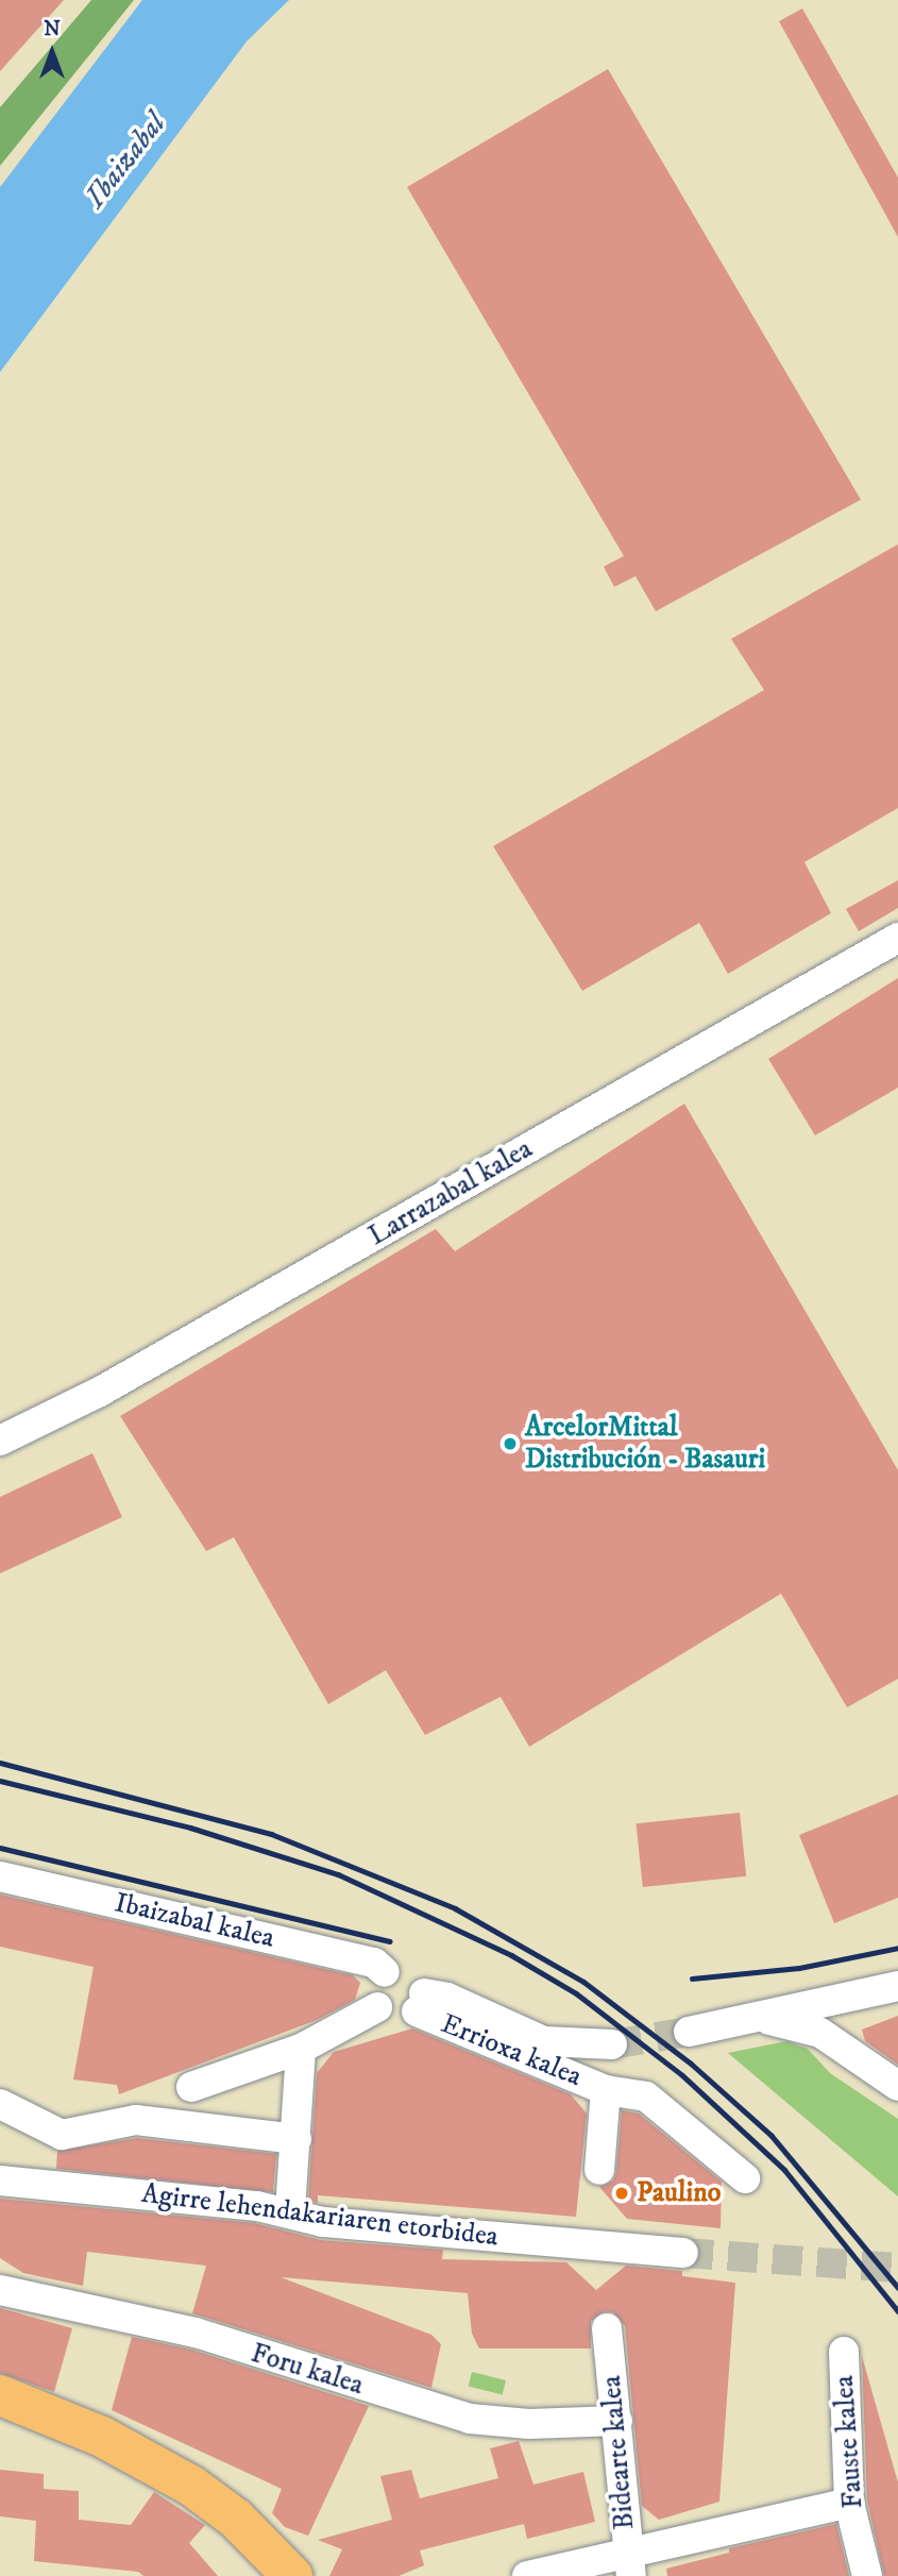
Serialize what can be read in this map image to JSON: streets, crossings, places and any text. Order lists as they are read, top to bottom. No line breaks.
{"streets":{"street":["Larrazabal kalea","Ibaizabal kalea","Errioxa kalea","Agirre lehendakariaren etorbidea","Foru kalea","Fauste kalea","Bidearte kalea"]},"crossings":[["Ibaizabal kalea","Errioxa kalea"],["Foru kalea","Bidearte kalea"]],"water":["Ibaizabal"],"places":["ArcelorMittal Distribución - Basauri","Paulino"],"north":"top"}
